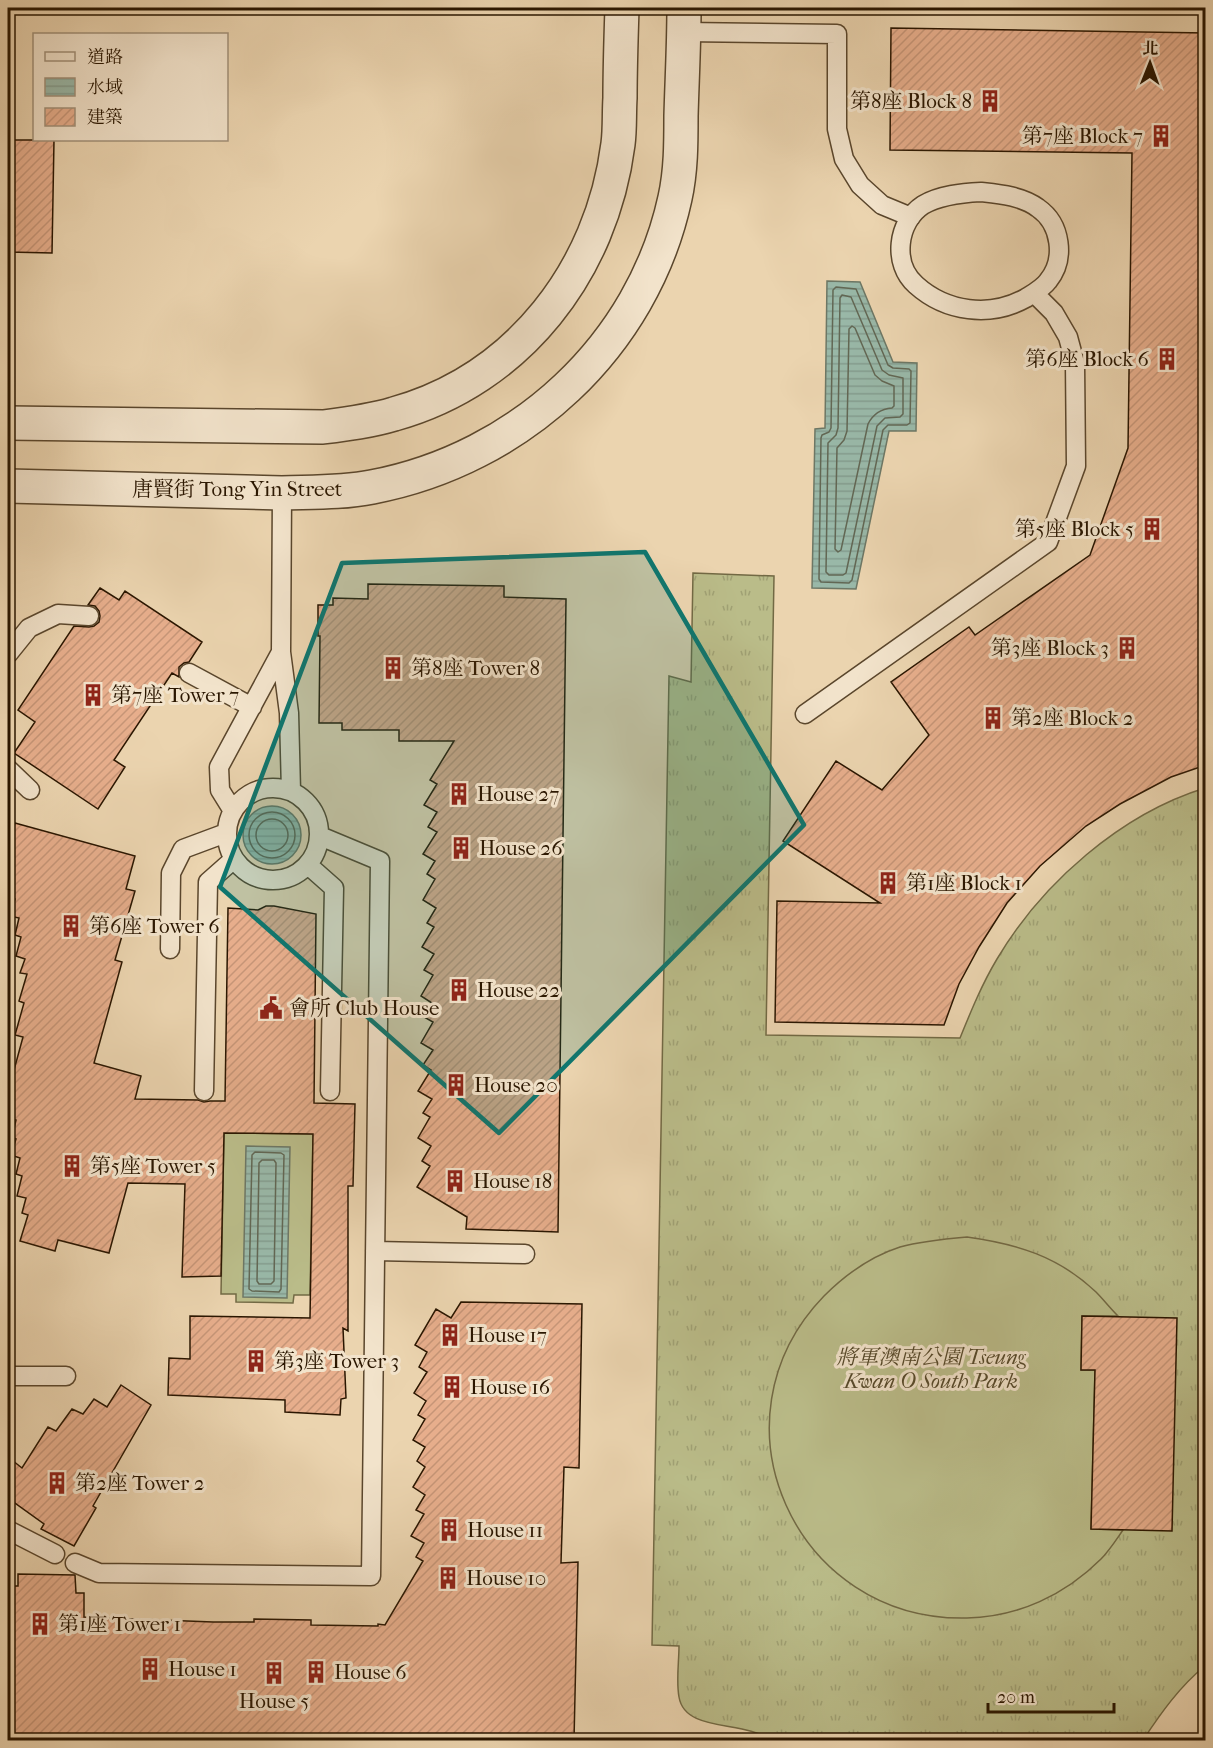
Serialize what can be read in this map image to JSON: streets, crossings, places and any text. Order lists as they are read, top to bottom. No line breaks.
{"streets":{"street":["唐賢街 Tong Yin Street"]},"parks":["將軍澳南公園 Tseung Kwan O South Park"],"places":{"building":["第8座 Block 8","第7座 Block 7","第6座 Block 6","第5座 Block 5","第3座 Block 3","第8座 Tower 8","第7座 Tower 7","第2座 Block 2","House 27","House 26","第1座 Block 1","第6座 Tower 6","House 22","House 20","第5座 Tower 5","House 18","House 17","第3座 Tower 3","House 16","第2座 Tower 2","House 11","House 10","第1座 Tower 1","House 1","House 6","House 5"],"public building":["會所 Club House"]},"legend":["道路","水域","建築"],"scale_bar":"20 m","north":"top"}
